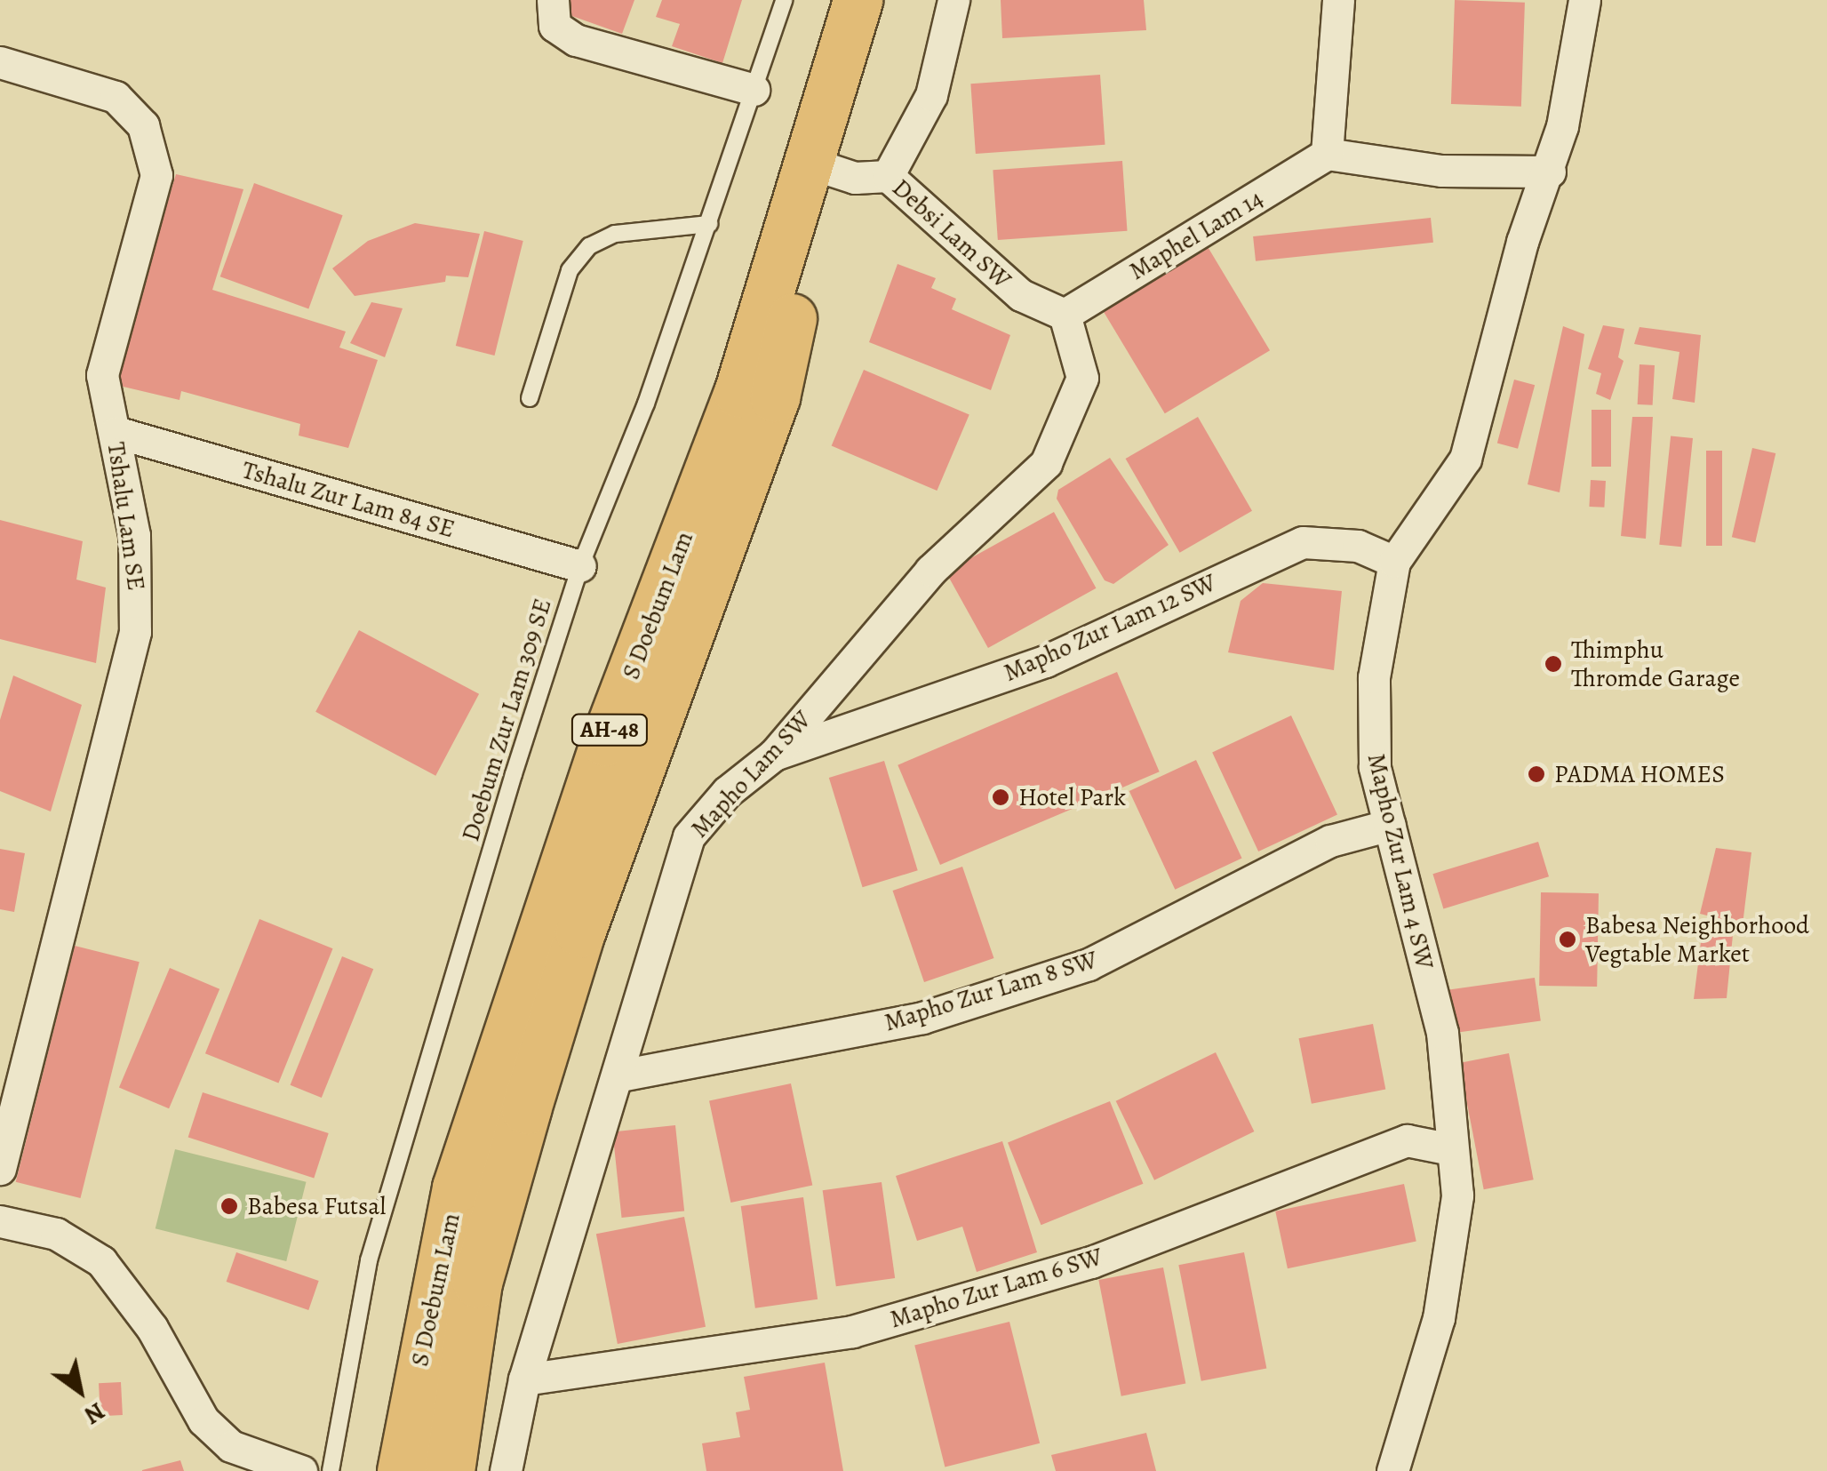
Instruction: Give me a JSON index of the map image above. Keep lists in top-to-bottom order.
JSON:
{
  "streets": {
    "highway": ["S Doebum Lam", "AH-48"],
    "street": [
      "Debsi Lam SW",
      "Maphel Lam 14",
      "Tshalu Zur Lam 84 SE",
      "Tshalu Lam SE",
      "Mapho Zur Lam 12 SW",
      "Mapho Lam SW",
      "Mapho Zur Lam 4 SW",
      "Mapho Zur Lam 8 SW",
      "Mapho Zur Lam 6 SW"
    ],
    "lane": ["Doebum Zur Lam 309 SE"]
  },
  "crossings": [
    ["Debsi Lam SW", "Maphel Lam 14"],
    ["Debsi Lam SW", "Mapho Lam SW"],
    ["Maphel Lam 14", "Mapho Lam SW"],
    ["Tshalu Zur Lam 84 SE", "Tshalu Lam SE"],
    ["Tshalu Zur Lam 84 SE", "Doebum Zur Lam 309 SE"],
    ["Mapho Zur Lam 12 SW", "Mapho Lam SW"],
    ["Mapho Zur Lam 12 SW", "Mapho Zur Lam 4 SW"],
    ["Mapho Lam SW", "Mapho Zur Lam 8 SW"],
    ["Mapho Lam SW", "Mapho Zur Lam 6 SW"],
    ["Mapho Zur Lam 4 SW", "Mapho Zur Lam 8 SW"],
    ["Mapho Zur Lam 4 SW", "Mapho Zur Lam 6 SW"]
  ],
  "places": [
    "Thimphu Thromde Garage",
    "PADMA HOMES",
    "Hotel Park",
    "Babesa Neighborhood Vegtable Market",
    "Babesa Futsal"
  ],
  "north": "bottom right"
}
